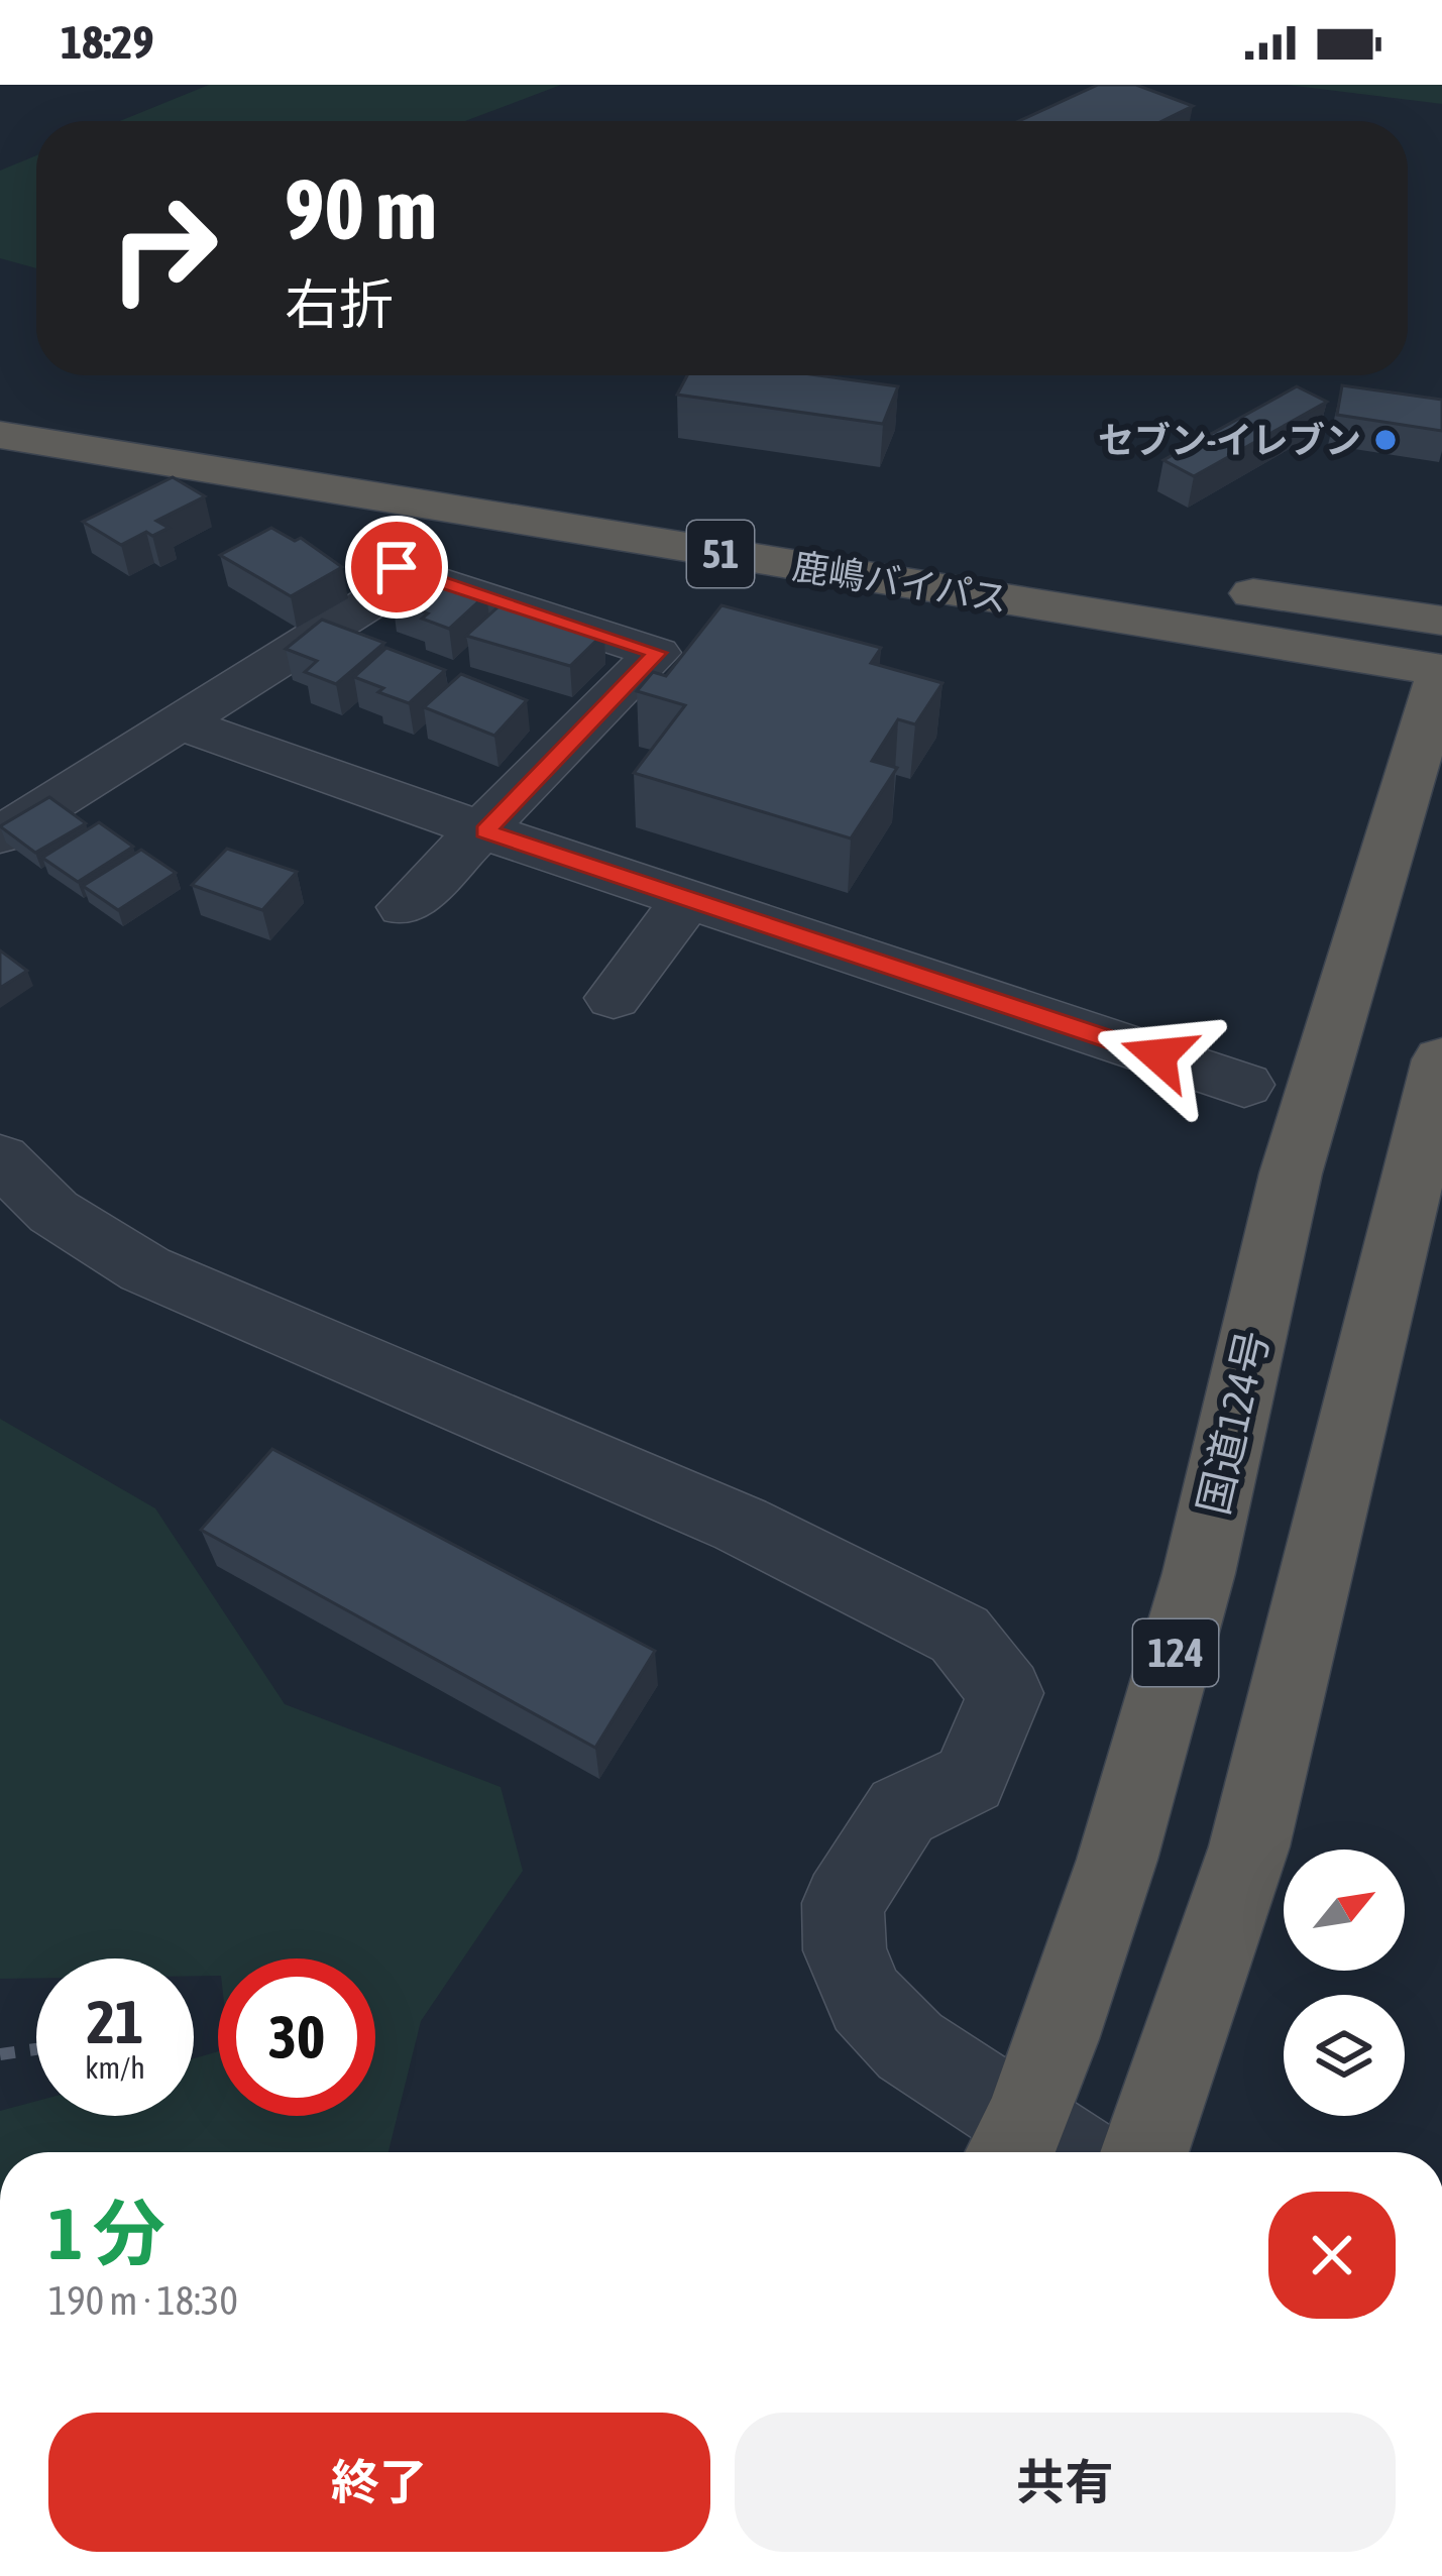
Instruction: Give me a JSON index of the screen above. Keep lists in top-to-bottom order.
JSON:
{
  "streets": {
    "highway": [
      "51",
      "鹿嶋バイパス",
      "国道124号",
      "124"
    ]
  },
  "crossings": [
    ["鹿嶋バイパス", "国道124号"]
  ],
  "places": ["セブン-イレブン"],
  "north": "top right",
  "page": {
    "status": "18:29",
    "turn": ["90 m", "右折"],
    "speed": "21 km/h",
    "limit": "30",
    "heading": ["1 分", "190 m · 18:30"],
    "buttons": ["終了", "共有"]
  }
}
